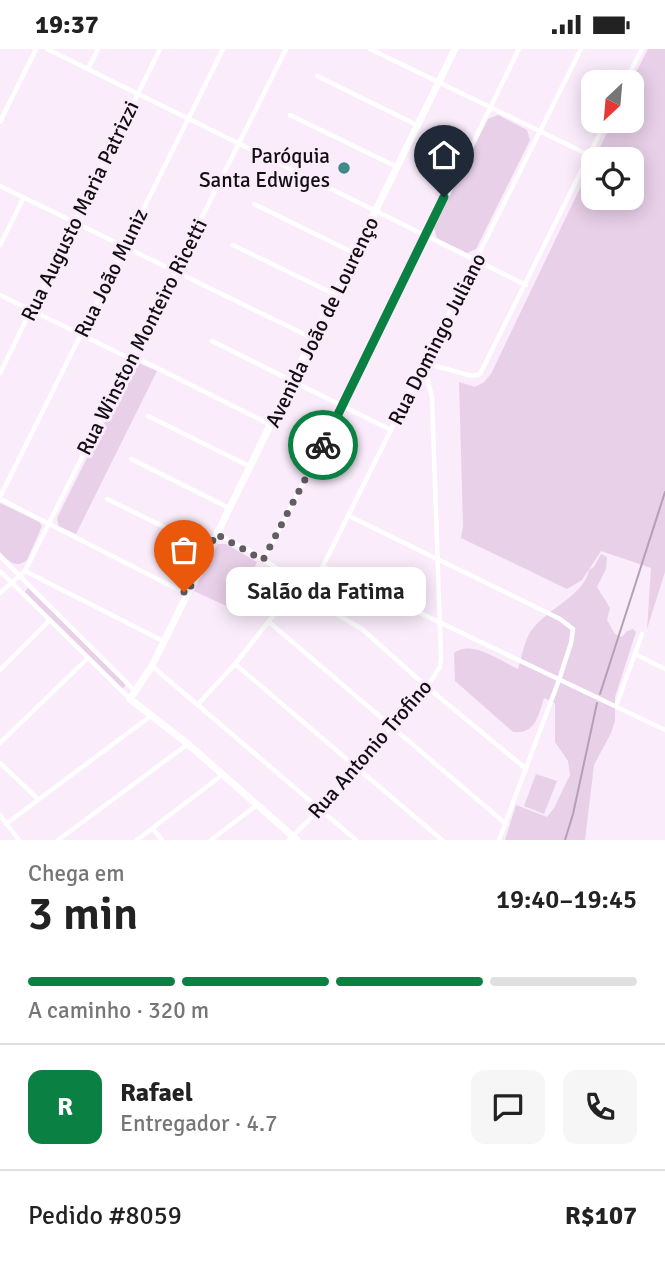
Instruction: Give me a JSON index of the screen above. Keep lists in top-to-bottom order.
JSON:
{
  "streets": {
    "street": [
      "Rua Augusto Maria Patrizzi",
      "Rua João Muniz",
      "Avenida João de Lourenço",
      "Rua Winston Monteiro Ricetti",
      "Rua Domingo Juliano",
      "Rua Antonio Trofino"
    ]
  },
  "crossings": [
    ["Rua Domingo Juliano", "Rua Antonio Trofino"]
  ],
  "places": ["Paróquia Santa Edwiges", "Salão da Fatima"],
  "north": "bottom left",
  "page": {
    "status": "19:37",
    "bubble": "Salão da Fatima",
    "heading": ["3 min", "Chega em", "19:40–19:45"],
    "panel": [
      "Rafael",
      "Entregador · 4.7",
      "Pedido #8059",
      "R$107"
    ],
    "bar": "A caminho · 320 m",
    "round": "R"
  }
}
